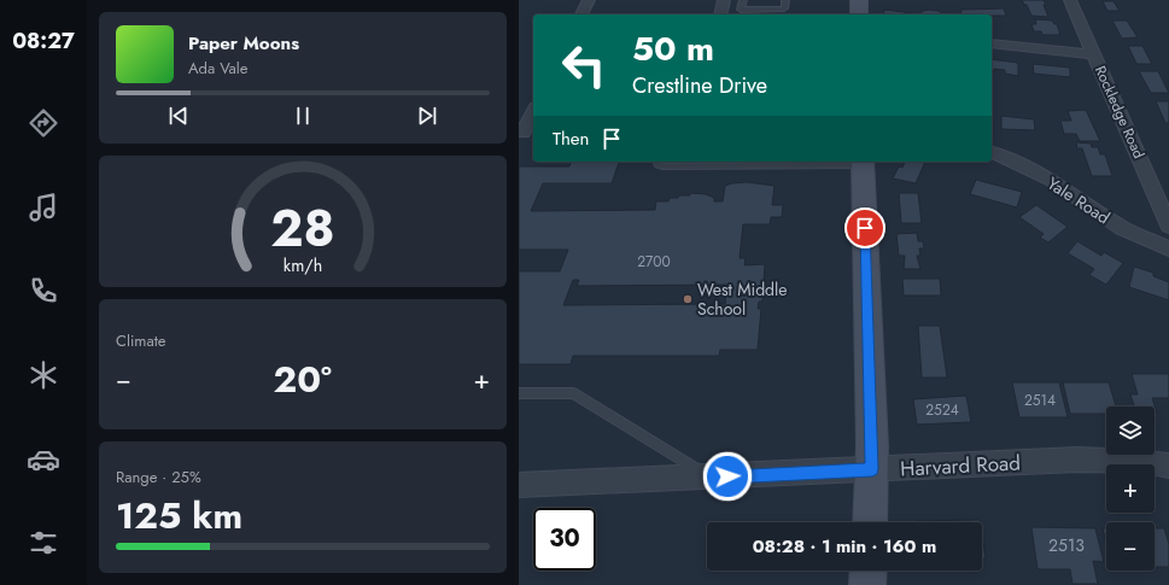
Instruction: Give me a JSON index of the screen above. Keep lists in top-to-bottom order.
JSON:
{
  "streets": {
    "street": ["Rockledge Road", "Yale Road", "Harvard Road"]
  },
  "places": ["West Middle School"],
  "house_numbers": [
    "2700",
    "2514",
    "2524",
    "2513"
  ],
  "page": {
    "tabs": "08:27",
    "turn": ["50 m", "Crestline Drive"],
    "song": ["Paper Moons", "Ada Vale"],
    "then": "Then",
    "tile": [
      "Climate",
      ["Range · 25%", "125 km"]
    ],
    "heat": ["−", "20°", "+"],
    "map_buttons": ["+", "−"],
    "limit": "30",
    "trip": "08:28 · 1 min · 160 m",
    "gauge": ["28", "km/h"]
  }
}
